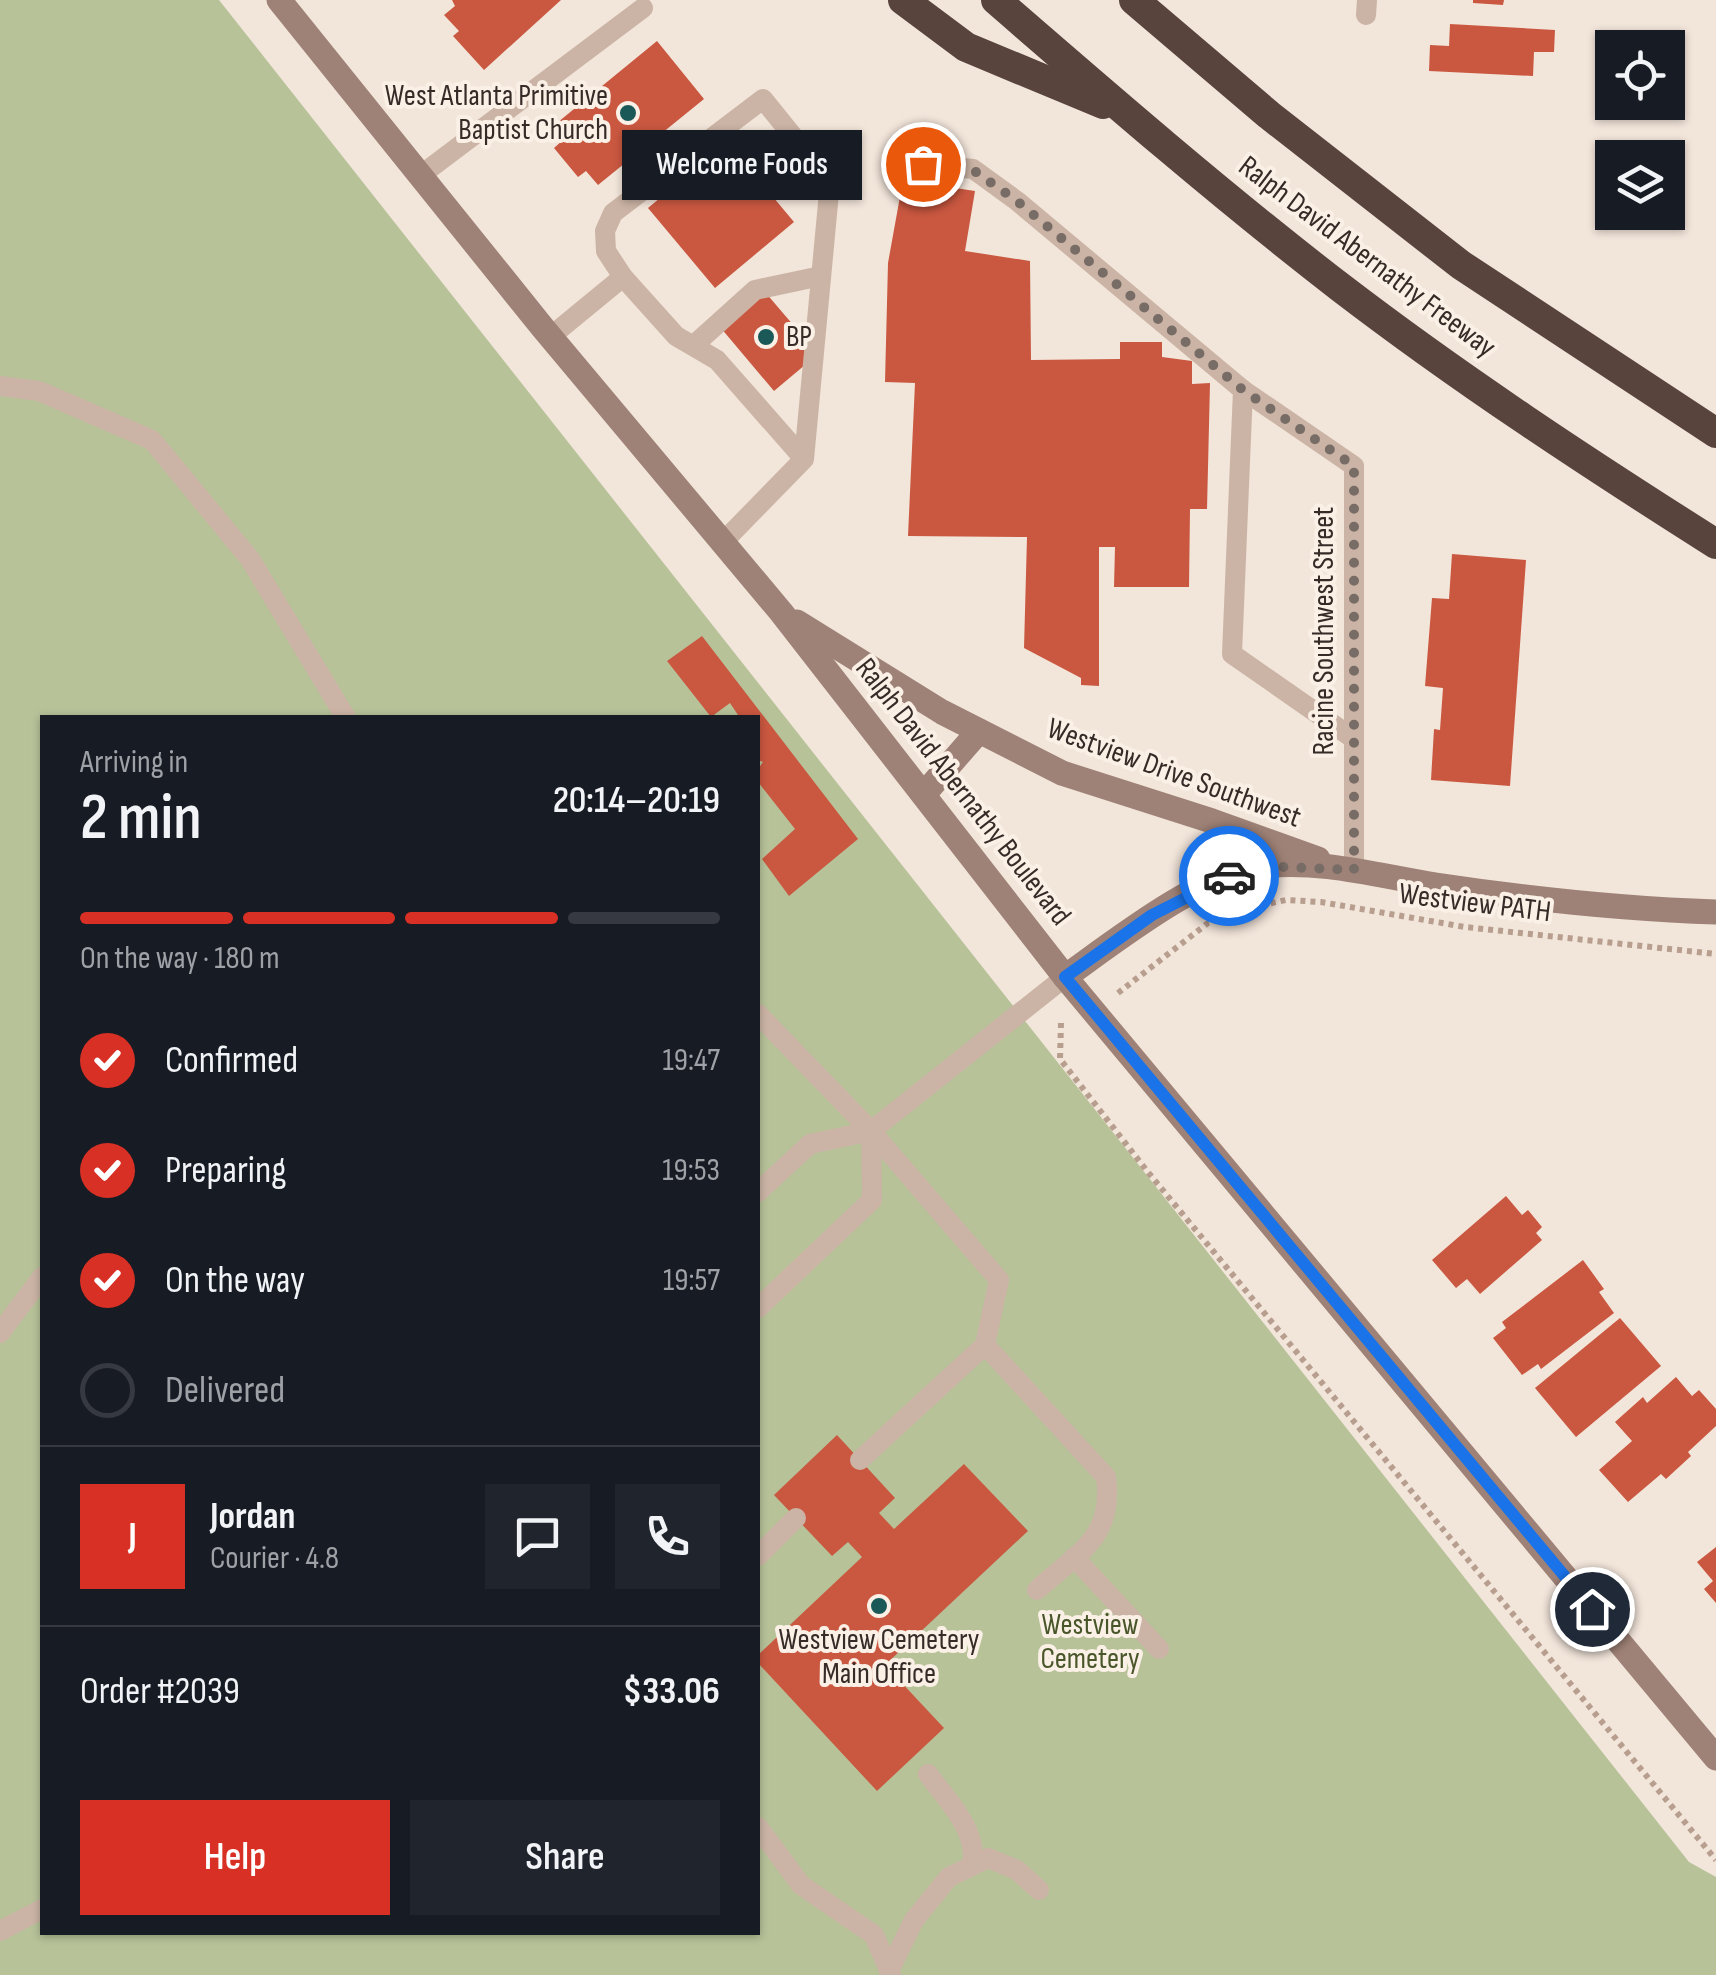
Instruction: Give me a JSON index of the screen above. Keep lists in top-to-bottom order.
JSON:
{
  "streets": {
    "highway": ["Ralph David Abernathy Freeway"],
    "main road": ["Westview Drive Southwest", "Ralph David Abernathy Boulevard"],
    "lane": ["Racine Southwest Street"],
    "path": ["Westview PATH"]
  },
  "crossings": [
    ["Racine Southwest Street", "Westview Drive Southwest"],
    ["Westview Drive Southwest", "Ralph David Abernathy Boulevard"]
  ],
  "parks": ["Westview Cemetery"],
  "places": [
    "West Atlanta Primitive Baptist Church",
    "Welcome Foods",
    "BP",
    "Westview Cemetery Main Office"
  ],
  "page": {
    "bubble": "Welcome Foods",
    "heading": ["2 min", "Arriving in", "20:14–20:19"],
    "panel": [
      "Jordan",
      "Courier · 4.8",
      "Order #2039",
      "$33.06"
    ],
    "bar": "On the way · 180 m",
    "list": [
      ["Confirmed", "19:47"],
      ["Preparing", "19:53"],
      ["On the way", "19:57"],
      "Delivered"
    ],
    "round": "J",
    "buttons": ["Help", "Share"]
  }
}
